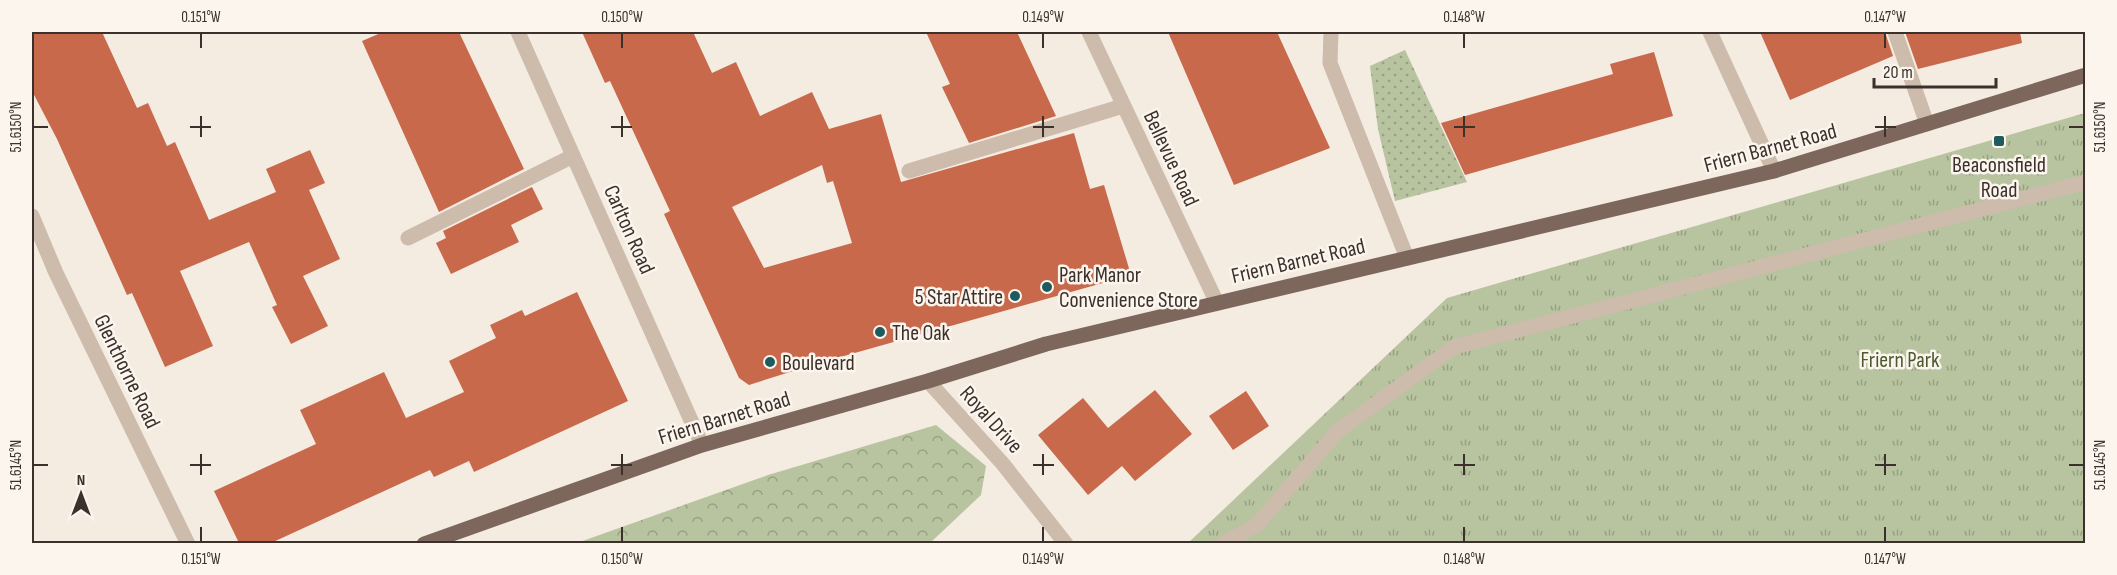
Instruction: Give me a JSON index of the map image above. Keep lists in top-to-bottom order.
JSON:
{
  "streets": {
    "main road": ["Friern Barnet Road"],
    "street": [
      "Bellevue Road",
      "Carlton Road",
      "Glenthorne Road",
      "Royal Drive"
    ]
  },
  "crossings": [
    ["Friern Barnet Road", "Bellevue Road"],
    ["Friern Barnet Road", "Carlton Road"],
    ["Friern Barnet Road", "Royal Drive"]
  ],
  "parks": ["Friern Park"],
  "places": {
    "transit": ["Beaconsfield Road"],
    "other": [
      "Park Manor Convenience Store",
      "5 Star Attire",
      "The Oak",
      "Boulevard"
    ]
  },
  "scale_bar": "20 m",
  "north": "top",
  "coordinates": [
    "0.151°W",
    "0.150°W",
    "0.149°W",
    "0.148°W",
    "0.147°W",
    "51.6150°N",
    "51.6145°N"
  ]
}
